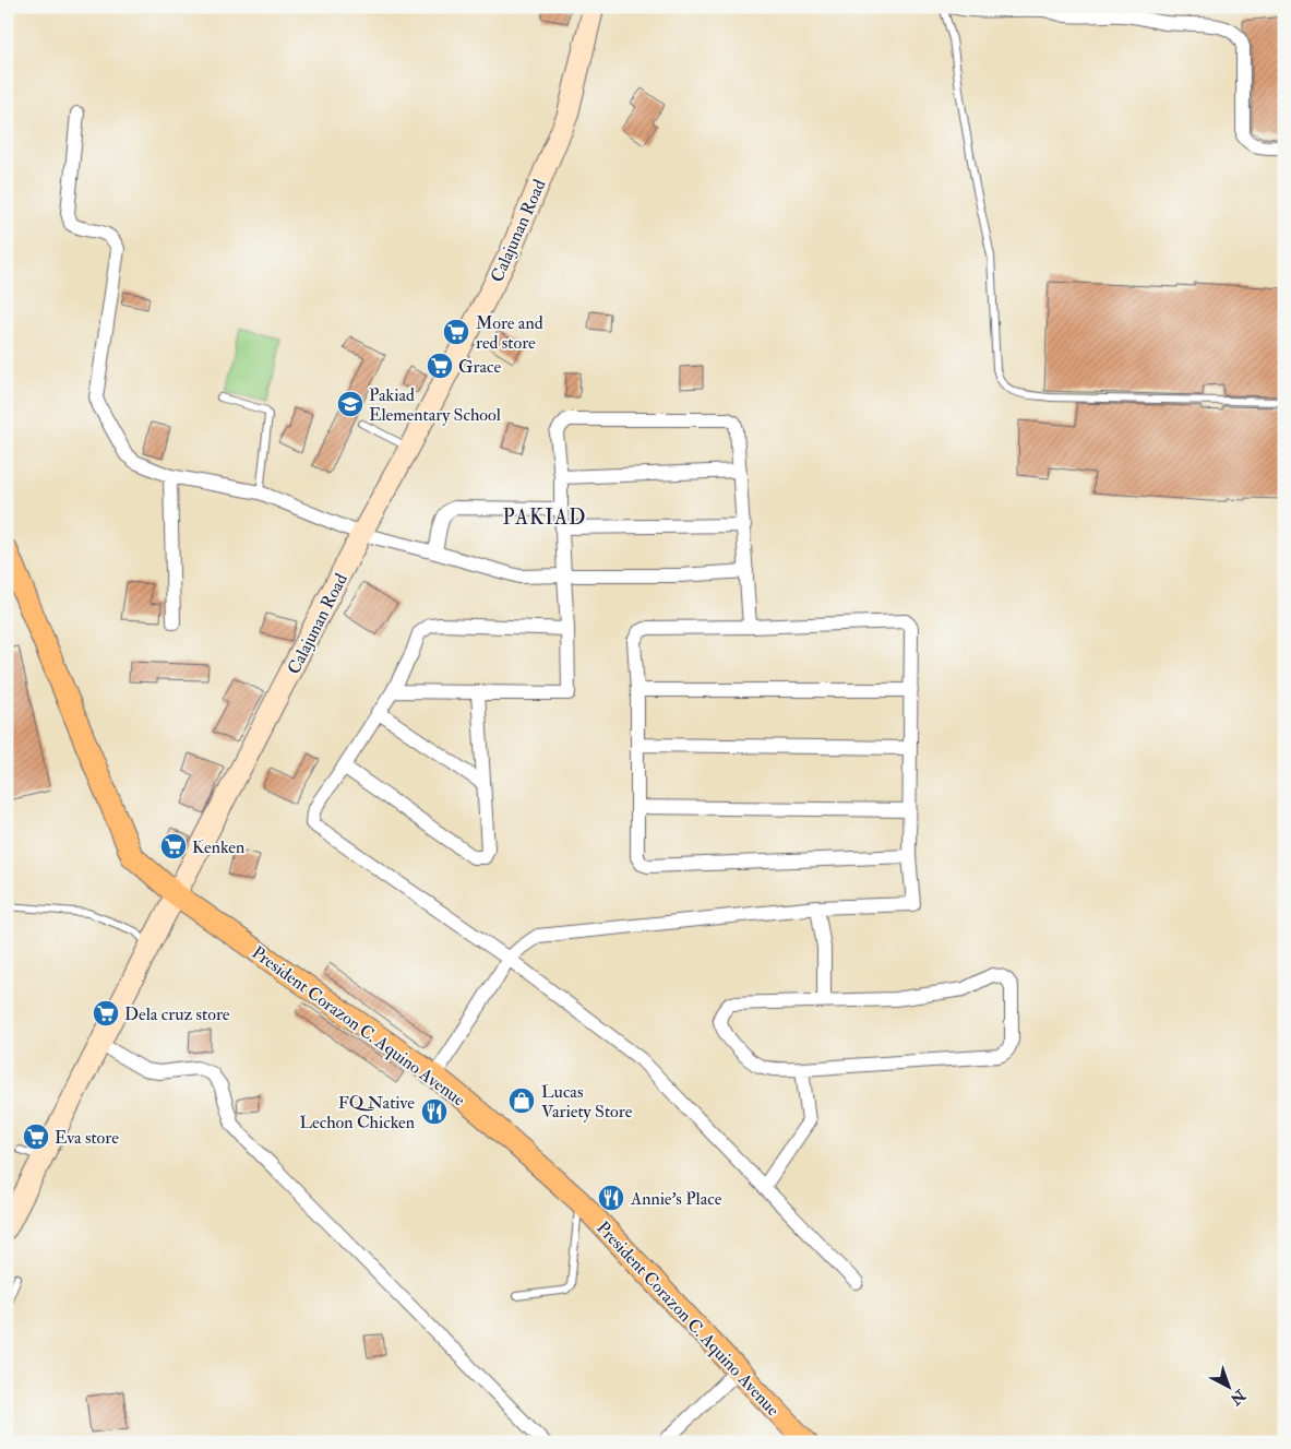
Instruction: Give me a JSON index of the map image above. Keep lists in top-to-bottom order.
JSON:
{
  "streets": {
    "main road": ["Calajunan Road", "President Corazon C. Aquino Avenue"]
  },
  "crossings": [
    ["Calajunan Road", "President Corazon C. Aquino Avenue"]
  ],
  "districts": ["PAKIAD"],
  "places": {
    "supermarket": [
      "More and red store",
      "Grace",
      "Kenken",
      "Dela cruz store",
      "Eva store"
    ],
    "school or university": ["Pakiad Elementary School"],
    "shop": ["Lucas Variety Store"],
    "restaurant": ["FQ Native Lechon Chicken", "Annie's Place"]
  },
  "north": "bottom right"
}
